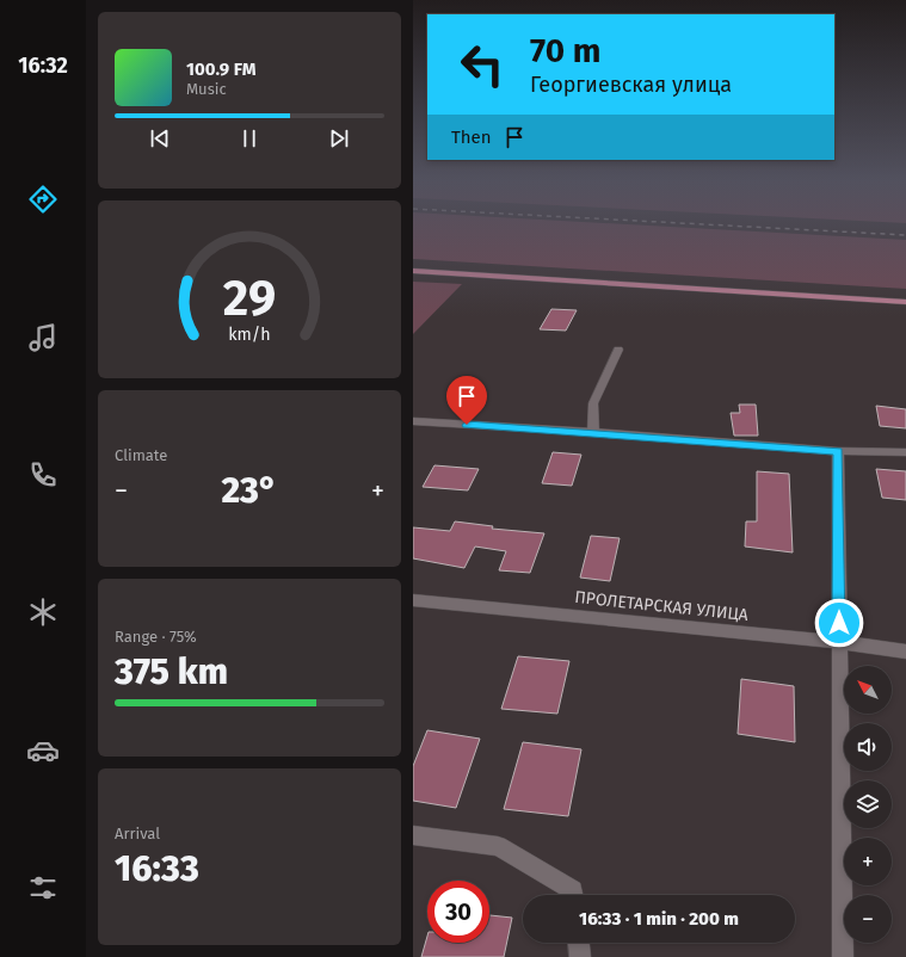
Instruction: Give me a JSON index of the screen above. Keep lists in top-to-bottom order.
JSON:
{
  "streets": {
    "street": ["ПРОЛЕТАРСКАЯ УЛИЦА"]
  },
  "north": "top left",
  "page": {
    "tabs": "16:32",
    "turn": ["70 m", "Георгиевская улица"],
    "song": ["100.9 FM", "Music"],
    "then": "Then",
    "tile": [
      "Climate",
      ["Range · 75%", "375 km"],
      ["Arrival", "16:33"]
    ],
    "heat": ["−", "23°", "+"],
    "map_buttons": ["+", "−"],
    "limit": "30",
    "trip": "16:33 · 1 min · 200 m",
    "gauge": ["29", "km/h"]
  }
}
